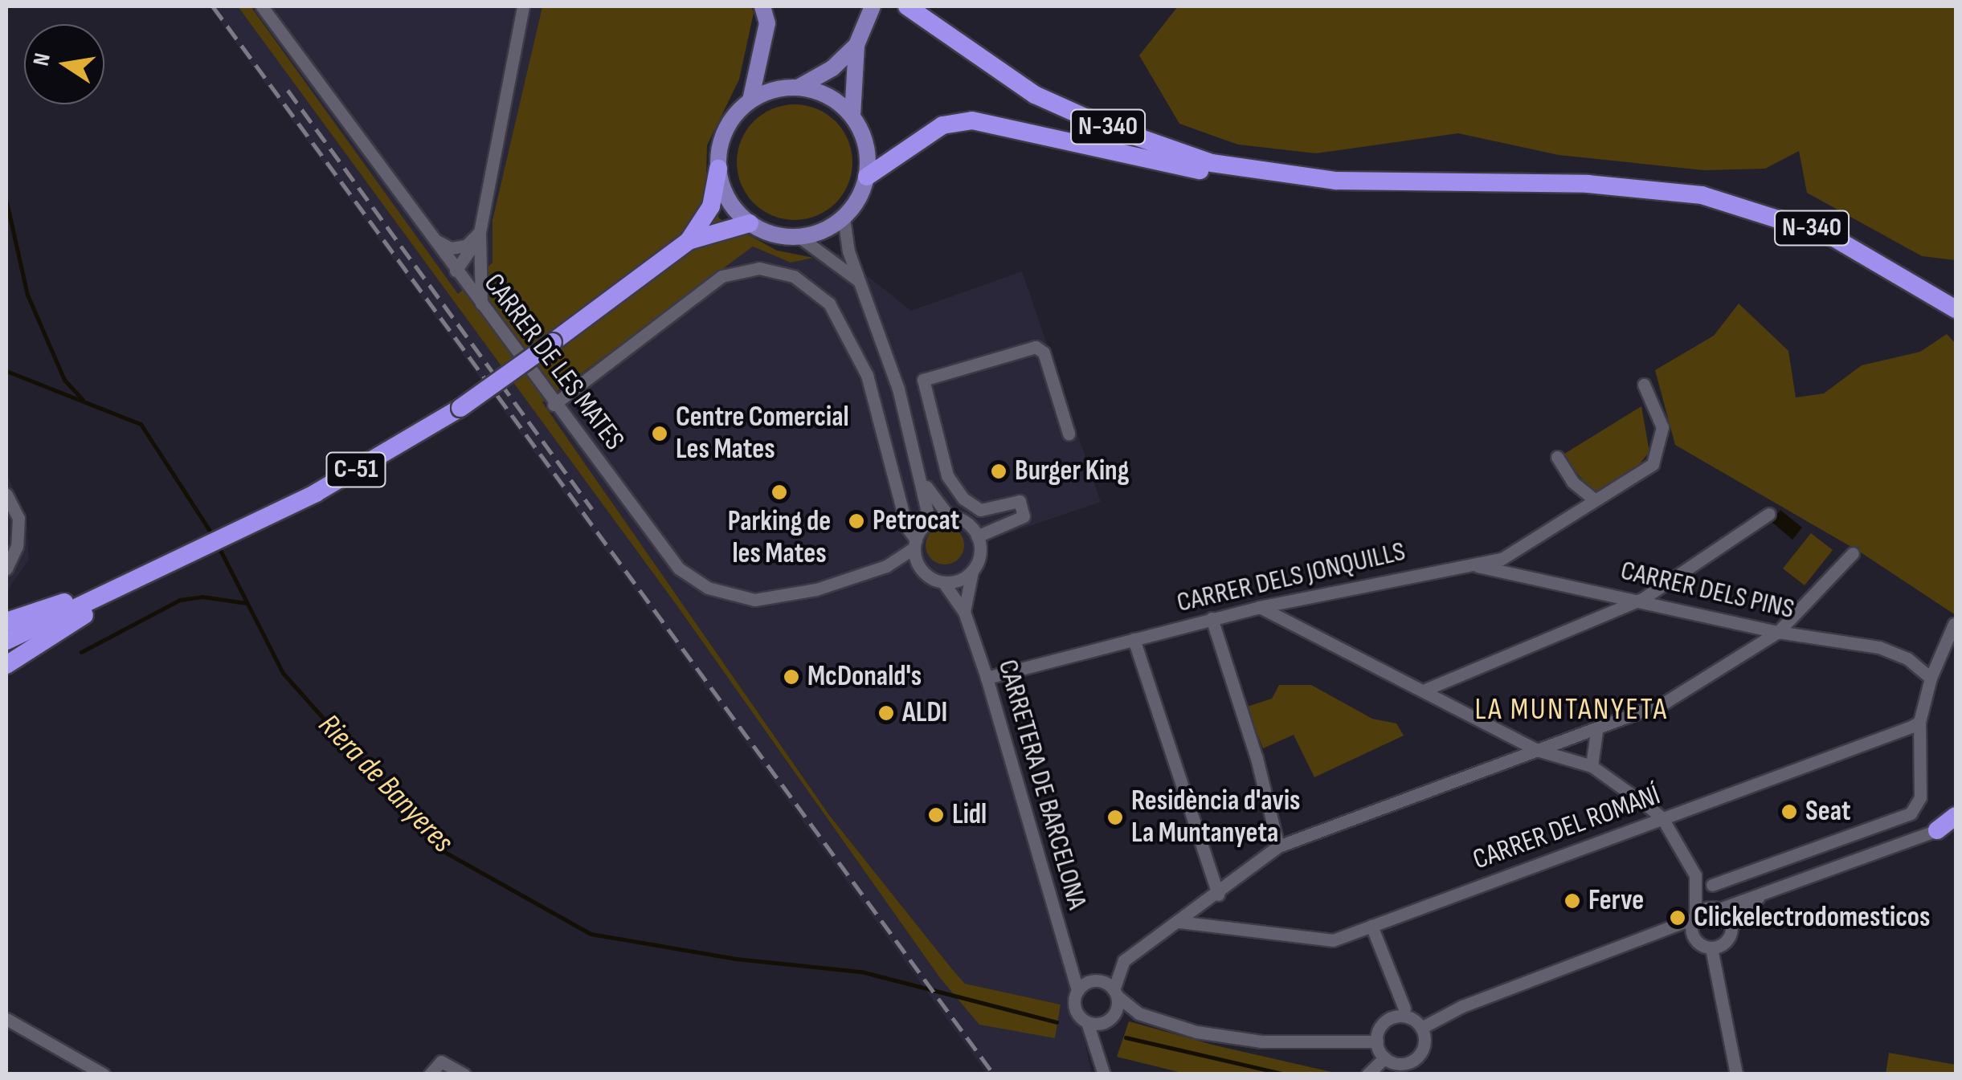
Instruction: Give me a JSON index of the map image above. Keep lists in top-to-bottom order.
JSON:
{
  "streets": {
    "highway": ["N-340", "C-51"],
    "street": [
      "CARRER DE LES MATES",
      "CARRER DELS JONQUILLS",
      "CARRER DELS PINS",
      "CARRETERA DE BARCELONA",
      "CARRER DEL ROMANÍ"
    ]
  },
  "crossings": [
    ["CARRER DE LES MATES", "CARRETERA DE BARCELONA"],
    ["CARRER DELS JONQUILLS", "CARRER DELS PINS"],
    ["CARRER DELS JONQUILLS", "CARRETERA DE BARCELONA"]
  ],
  "districts": ["LA MUNTANYETA"],
  "water": ["Riera de Banyeres"],
  "places": [
    "Centre Comercial Les Mates",
    "Burger King",
    "Parking de les Mates",
    "Petrocat",
    "McDonald's",
    "ALDI",
    "Seat",
    "Lidl",
    "Residència d'avis La Muntanyeta",
    "Ferve",
    "Clickelectrodomesticos"
  ],
  "north": "left"
}
